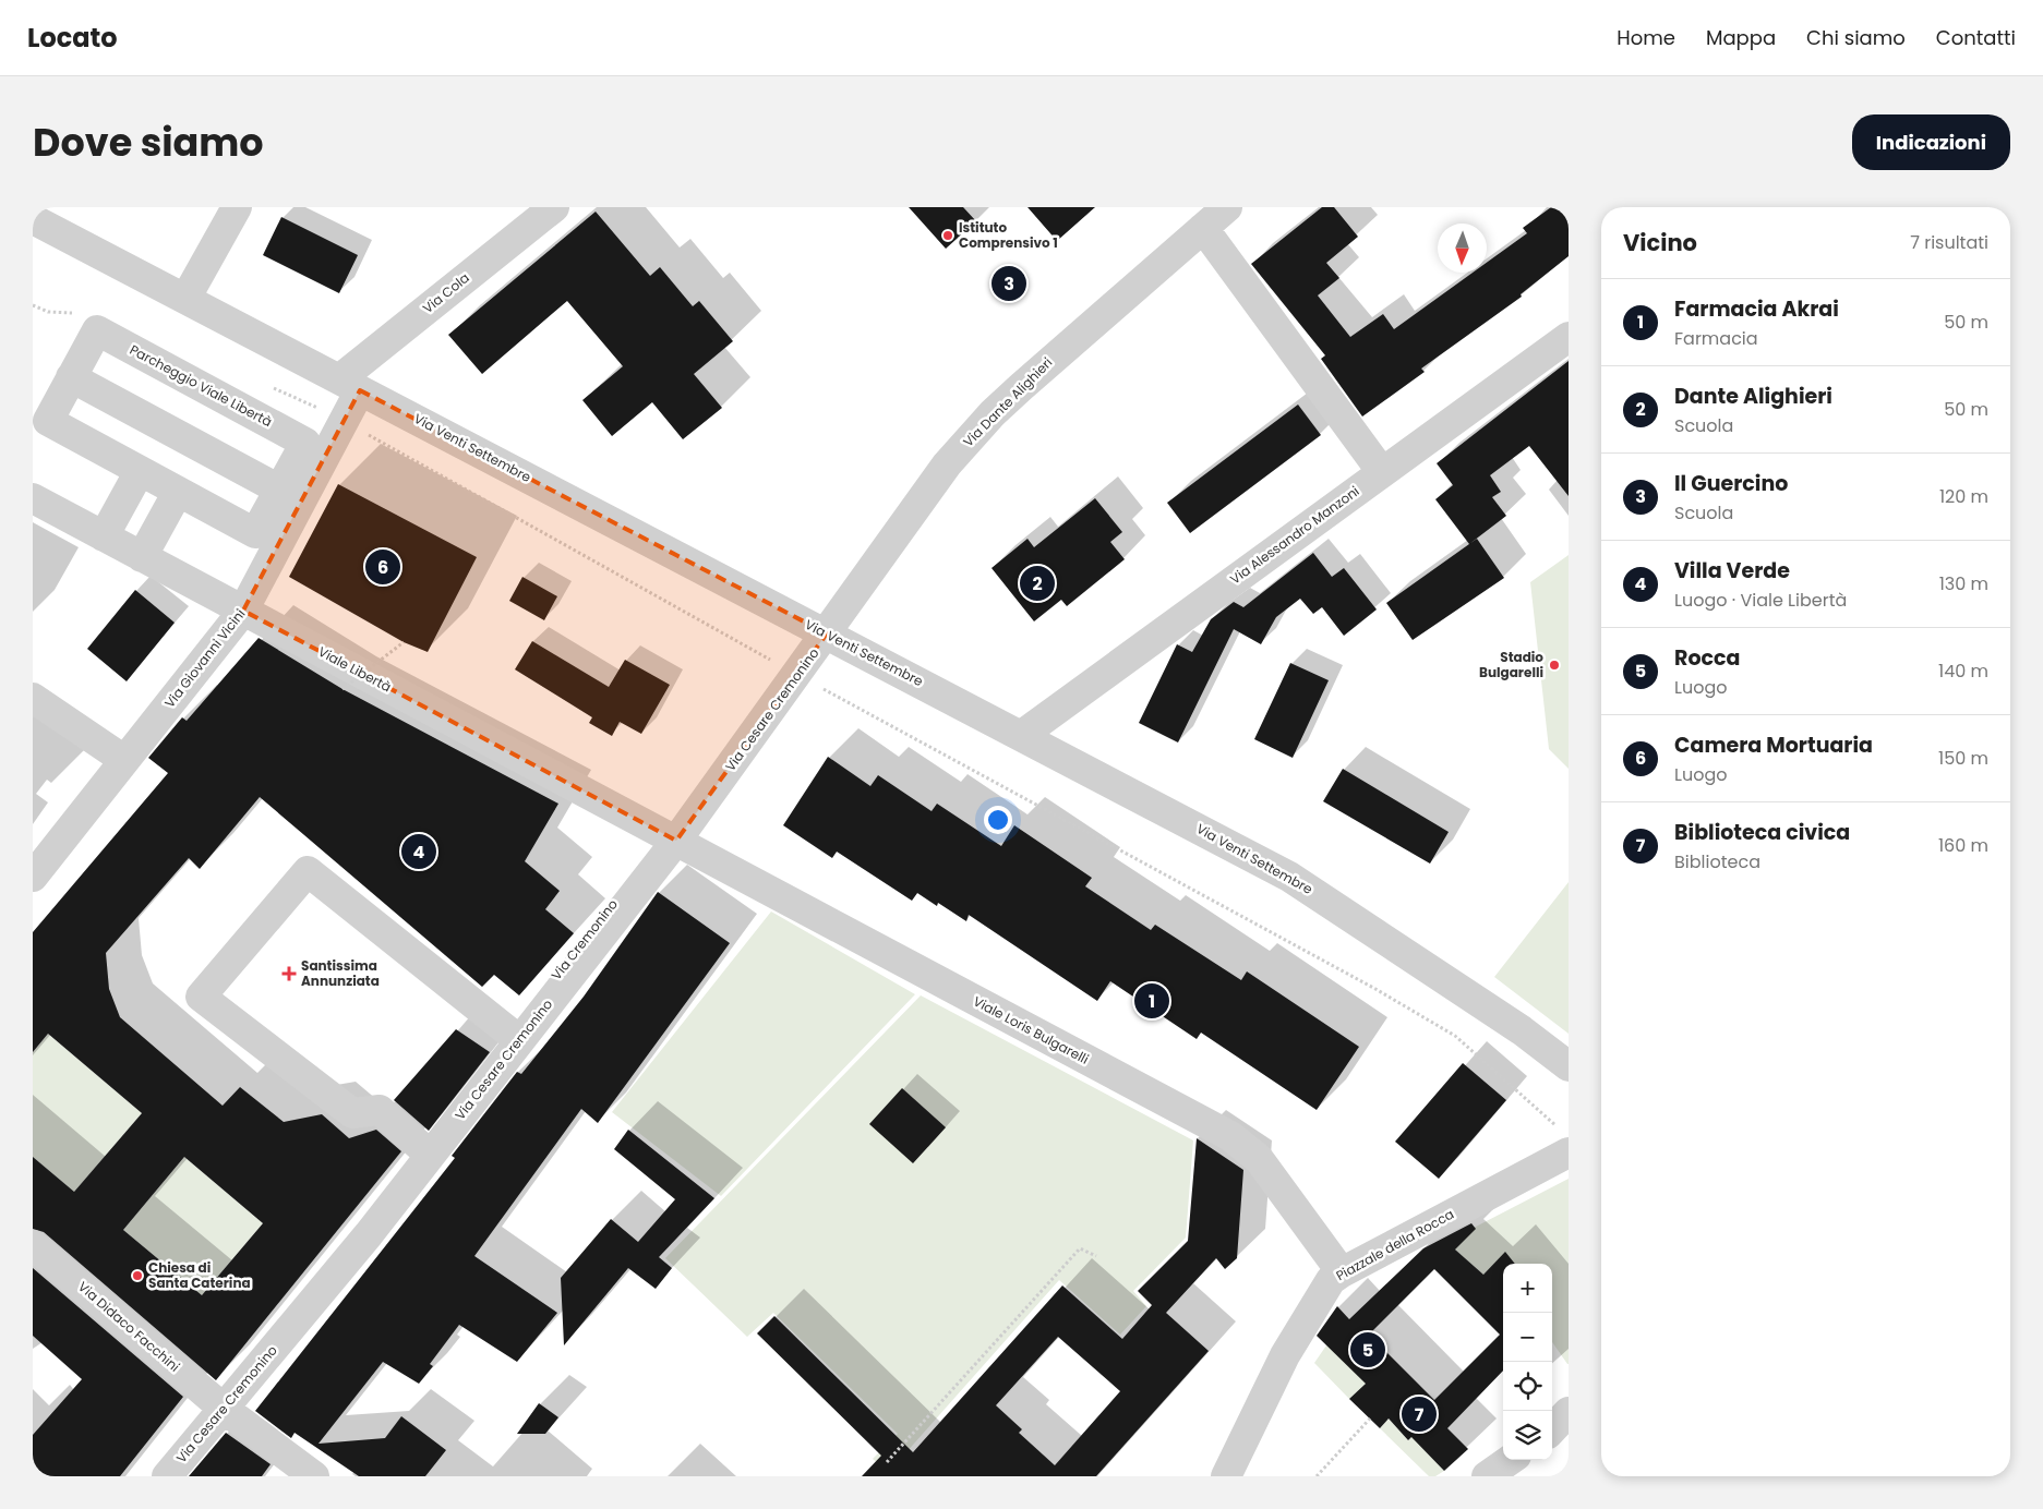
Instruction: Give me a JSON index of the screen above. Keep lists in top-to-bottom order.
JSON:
{
  "streets": {
    "street": [
      "Via Cola",
      "Parcheggio Viale Libertà",
      "Via Dante Alighieri",
      "Via Venti Settembre",
      "Via Alessandro Manzoni",
      "Via Giovanni Vicini",
      "Viale Libertà",
      "Via Cesare Cremonino",
      "Viale Loris Bulgarelli",
      "Piazzale della Rocca",
      "Via Didaco Facchini"
    ]
  },
  "crossings": [
    ["Via Cola", "Via Venti Settembre"],
    ["Via Cola", "Via Giovanni Vicini"],
    ["Via Dante Alighieri", "Via Venti Settembre"],
    ["Via Dante Alighieri", "Via Cesare Cremonino"],
    ["Via Venti Settembre", "Via Alessandro Manzoni"],
    ["Via Venti Settembre", "Via Giovanni Vicini"],
    ["Via Venti Settembre", "Via Cesare Cremonino"],
    ["Via Giovanni Vicini", "Viale Libertà"],
    ["Viale Libertà", "Via Cesare Cremonino"],
    ["Viale Libertà", "Viale Loris Bulgarelli"],
    ["Via Cesare Cremonino", "Viale Loris Bulgarelli"],
    ["Via Cesare Cremonino", "Via Didaco Facchini"],
    ["Viale Loris Bulgarelli", "Piazzale della Rocca"]
  ],
  "places": {
    "other": ["Istituto Comprensivo 1", "Stadio Bulgarelli", "Chiesa di Santa Caterina"],
    "health": ["Santissima Annunziata"]
  },
  "north": "bottom",
  "page": {
    "header": "Locato",
    "nav": [
      "Home",
      "Mappa",
      "Chi siamo",
      "Contatti"
    ],
    "title": "Dove siamo",
    "buttons": "Indicazioni",
    "heading": ["Vicino", "7 risultati"],
    "pins": [
      "3",
      "6",
      "2",
      "4",
      "1",
      "5",
      "7"
    ],
    "list": [
      {
        "mark": "1",
        "name": "Farmacia Akrai",
        "note": "Farmacia",
        "value": "50 m"
      },
      {
        "mark": "2",
        "name": "Dante Alighieri",
        "note": "Scuola",
        "value": "50 m"
      },
      {
        "mark": "3",
        "name": "Il Guercino",
        "note": "Scuola",
        "value": "120 m"
      },
      {
        "mark": "4",
        "name": "Villa Verde",
        "note": "Luogo · Viale Libertà",
        "value": "130 m"
      },
      {
        "mark": "5",
        "name": "Rocca",
        "note": "Luogo",
        "value": "140 m"
      },
      {
        "mark": "6",
        "name": "Camera Mortuaria",
        "note": "Luogo",
        "value": "150 m"
      },
      {
        "mark": "7",
        "name": "Biblioteca civica",
        "note": "Biblioteca",
        "value": "160 m"
      }
    ],
    "map_buttons": ["+", "−"]
  }
}
